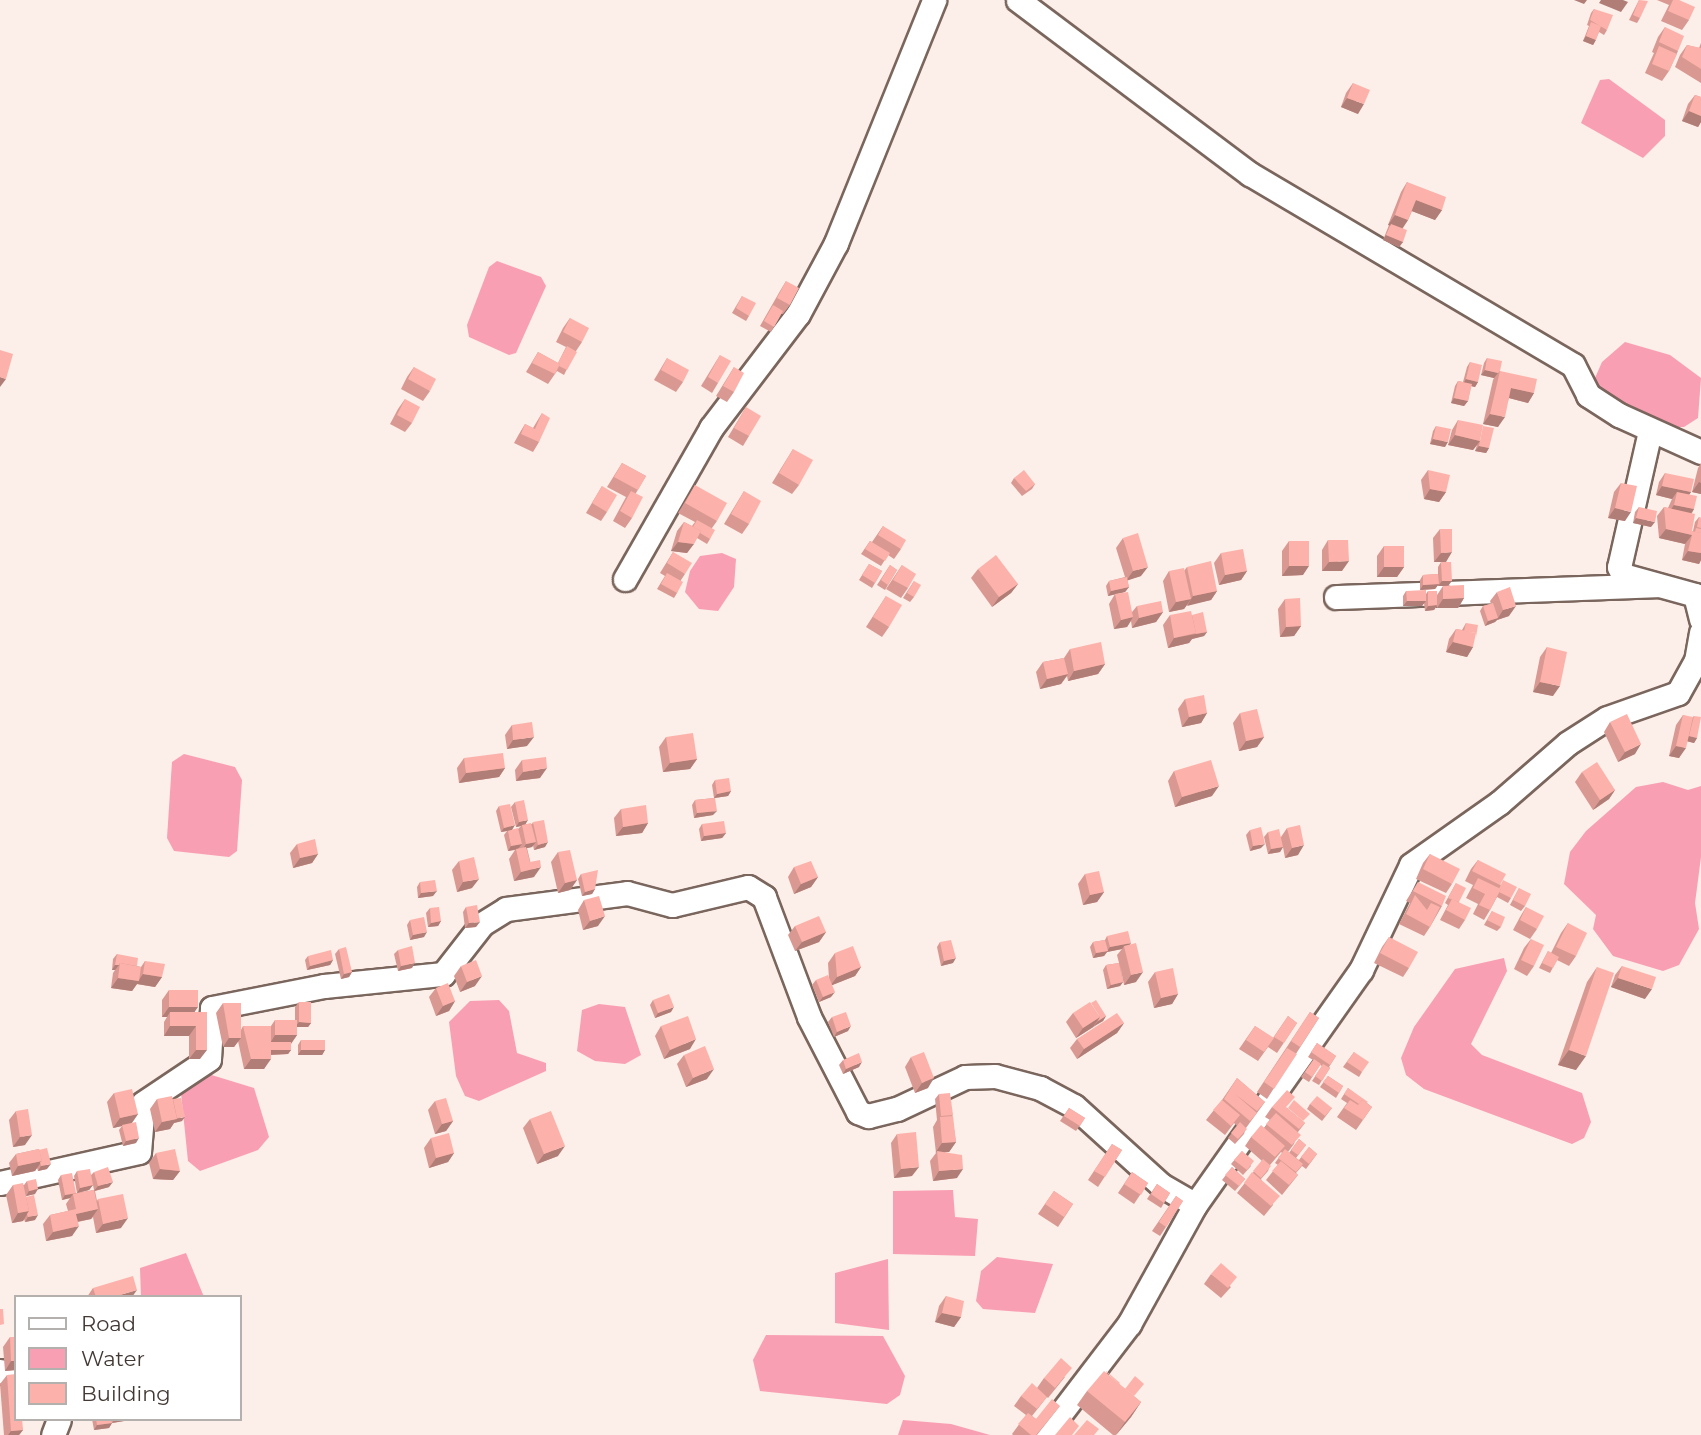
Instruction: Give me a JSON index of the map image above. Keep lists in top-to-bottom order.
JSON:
{
  "legend": ["Road", "Water", "Building"]
}
